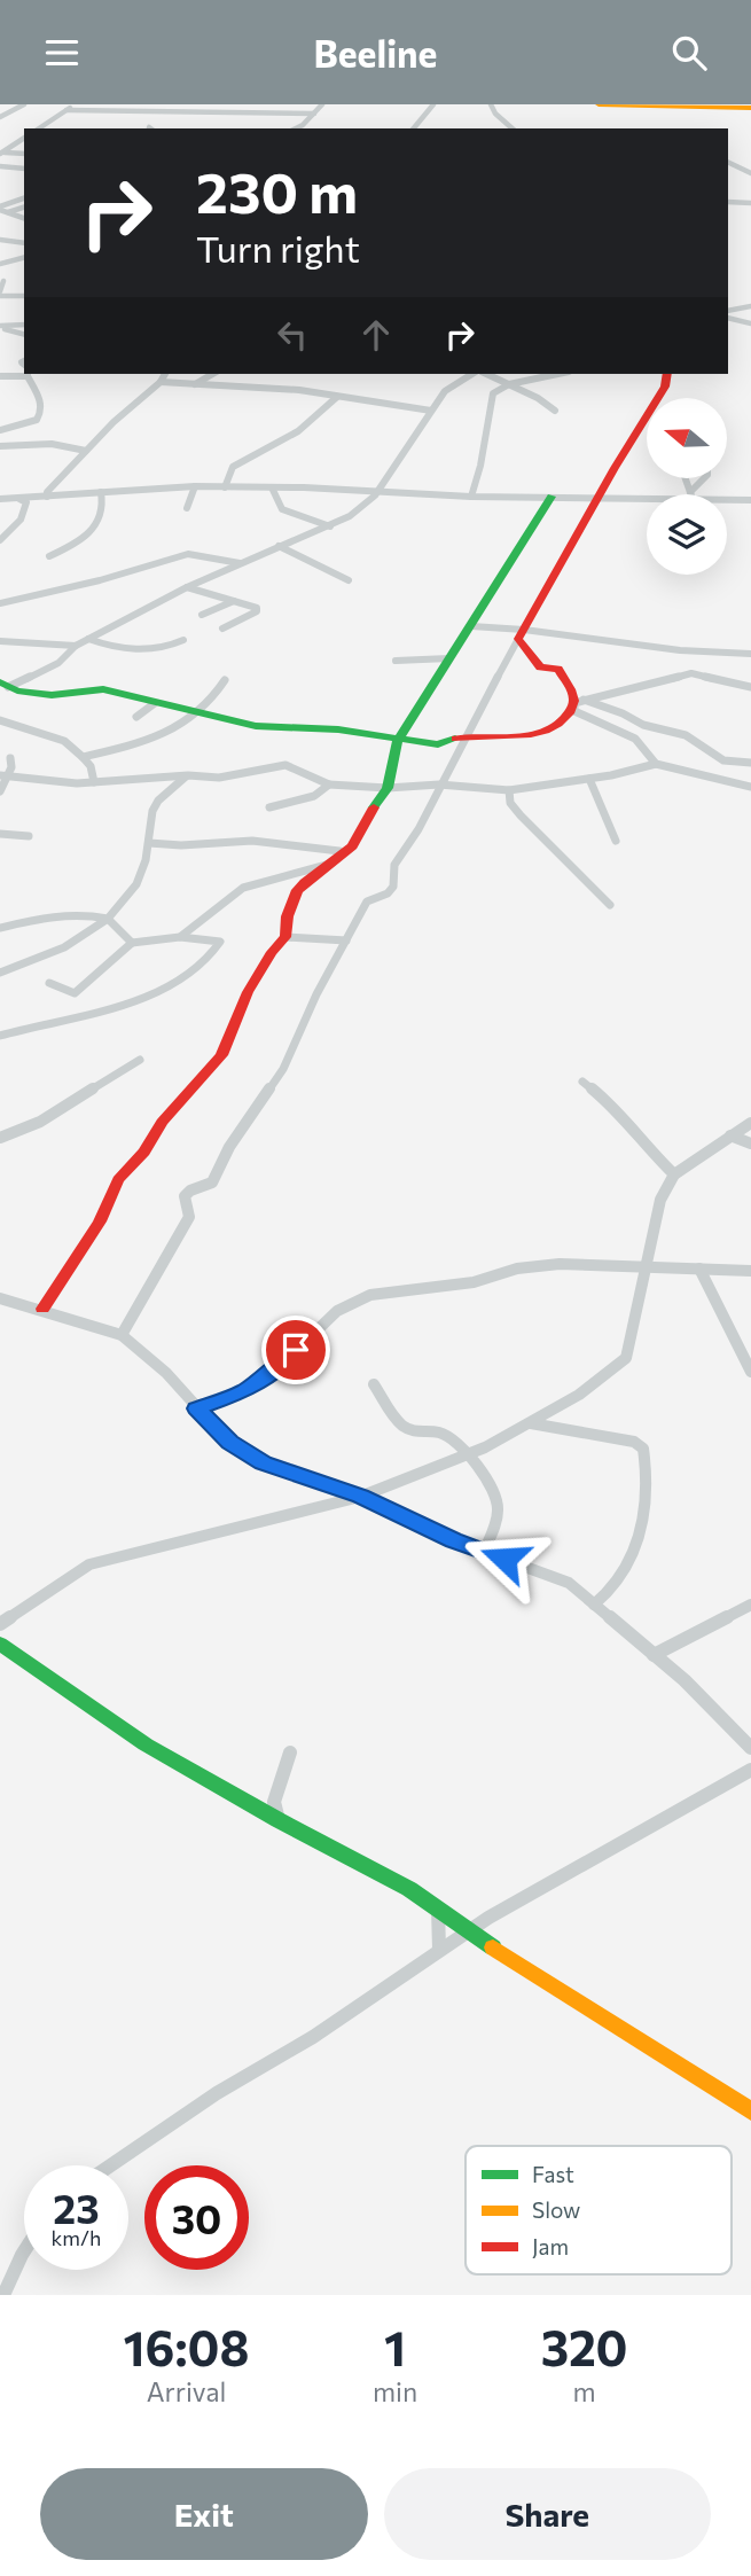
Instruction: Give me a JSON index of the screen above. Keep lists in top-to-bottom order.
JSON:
{
  "legend": ["Fast", "Slow", "Jam"],
  "north": "left",
  "page": {
    "header": "Beeline",
    "turn": ["230 m", "Turn right"],
    "speed": "23 km/h",
    "limit": "30",
    "eta": [
      "16:08",
      "Arrival",
      "1",
      "min",
      "320",
      "m"
    ],
    "buttons": ["Exit", "Share"]
  }
}
